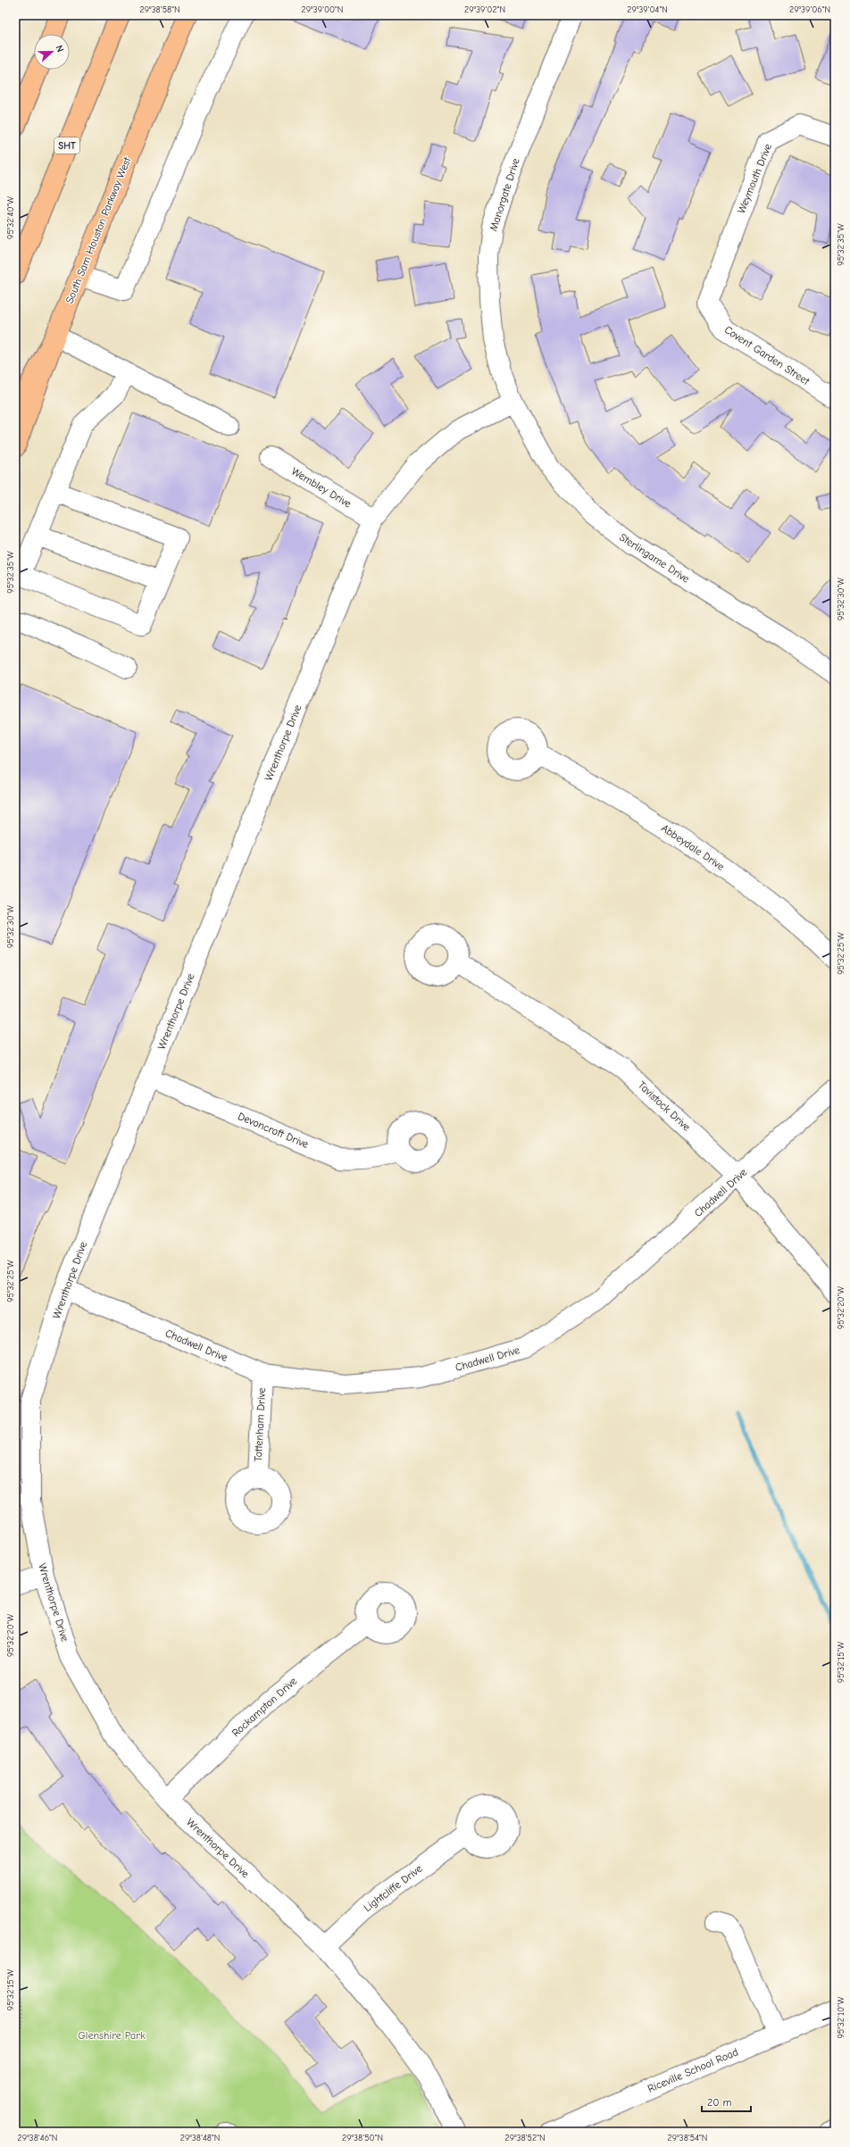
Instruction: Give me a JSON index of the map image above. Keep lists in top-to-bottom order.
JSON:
{
  "streets": {
    "main road": ["SHT", "South Sam Houston Parkway West"],
    "street": [
      "Weymouth Drive",
      "Manorgate Drive",
      "Covent Garden Street",
      "Wembley Drive",
      "Sterlingame Drive",
      "Wrenthorpe Drive",
      "Abbeydale Drive",
      "Tavistock Drive",
      "Devoncroft Drive",
      "Chadwell Drive",
      "Tottenham Drive",
      "Rockampton Drive",
      "Lightcliffe Drive",
      "Riceville School Road"
    ]
  },
  "crossings": [
    ["Weymouth Drive", "Covent Garden Street"],
    ["Manorgate Drive", "Sterlingame Drive"],
    ["Manorgate Drive", "Wrenthorpe Drive"],
    ["Wembley Drive", "Wrenthorpe Drive"],
    ["Sterlingame Drive", "Wrenthorpe Drive"],
    ["Wrenthorpe Drive", "Devoncroft Drive"],
    ["Wrenthorpe Drive", "Chadwell Drive"],
    ["Wrenthorpe Drive", "Rockampton Drive"],
    ["Wrenthorpe Drive", "Lightcliffe Drive"],
    ["Tavistock Drive", "Chadwell Drive"],
    ["Chadwell Drive", "Tottenham Drive"]
  ],
  "parks": ["Glenshire Park"],
  "scale_bar": "20 m",
  "north": "right",
  "coordinates": [
    "29°38'58\"N",
    "29°39'00\"N",
    "29°39'02\"N",
    "29°39'04\"N",
    "29°39'06\"N",
    "95°32'40\"W",
    "95°32'35\"W",
    "95°32'30\"W",
    "95°32'25\"W",
    "95°32'20\"W",
    "95°32'15\"W",
    "95°32'10\"W",
    "29°38'46\"N",
    "29°38'48\"N",
    "29°38'50\"N",
    "29°38'52\"N",
    "29°38'54\"N"
  ]
}
